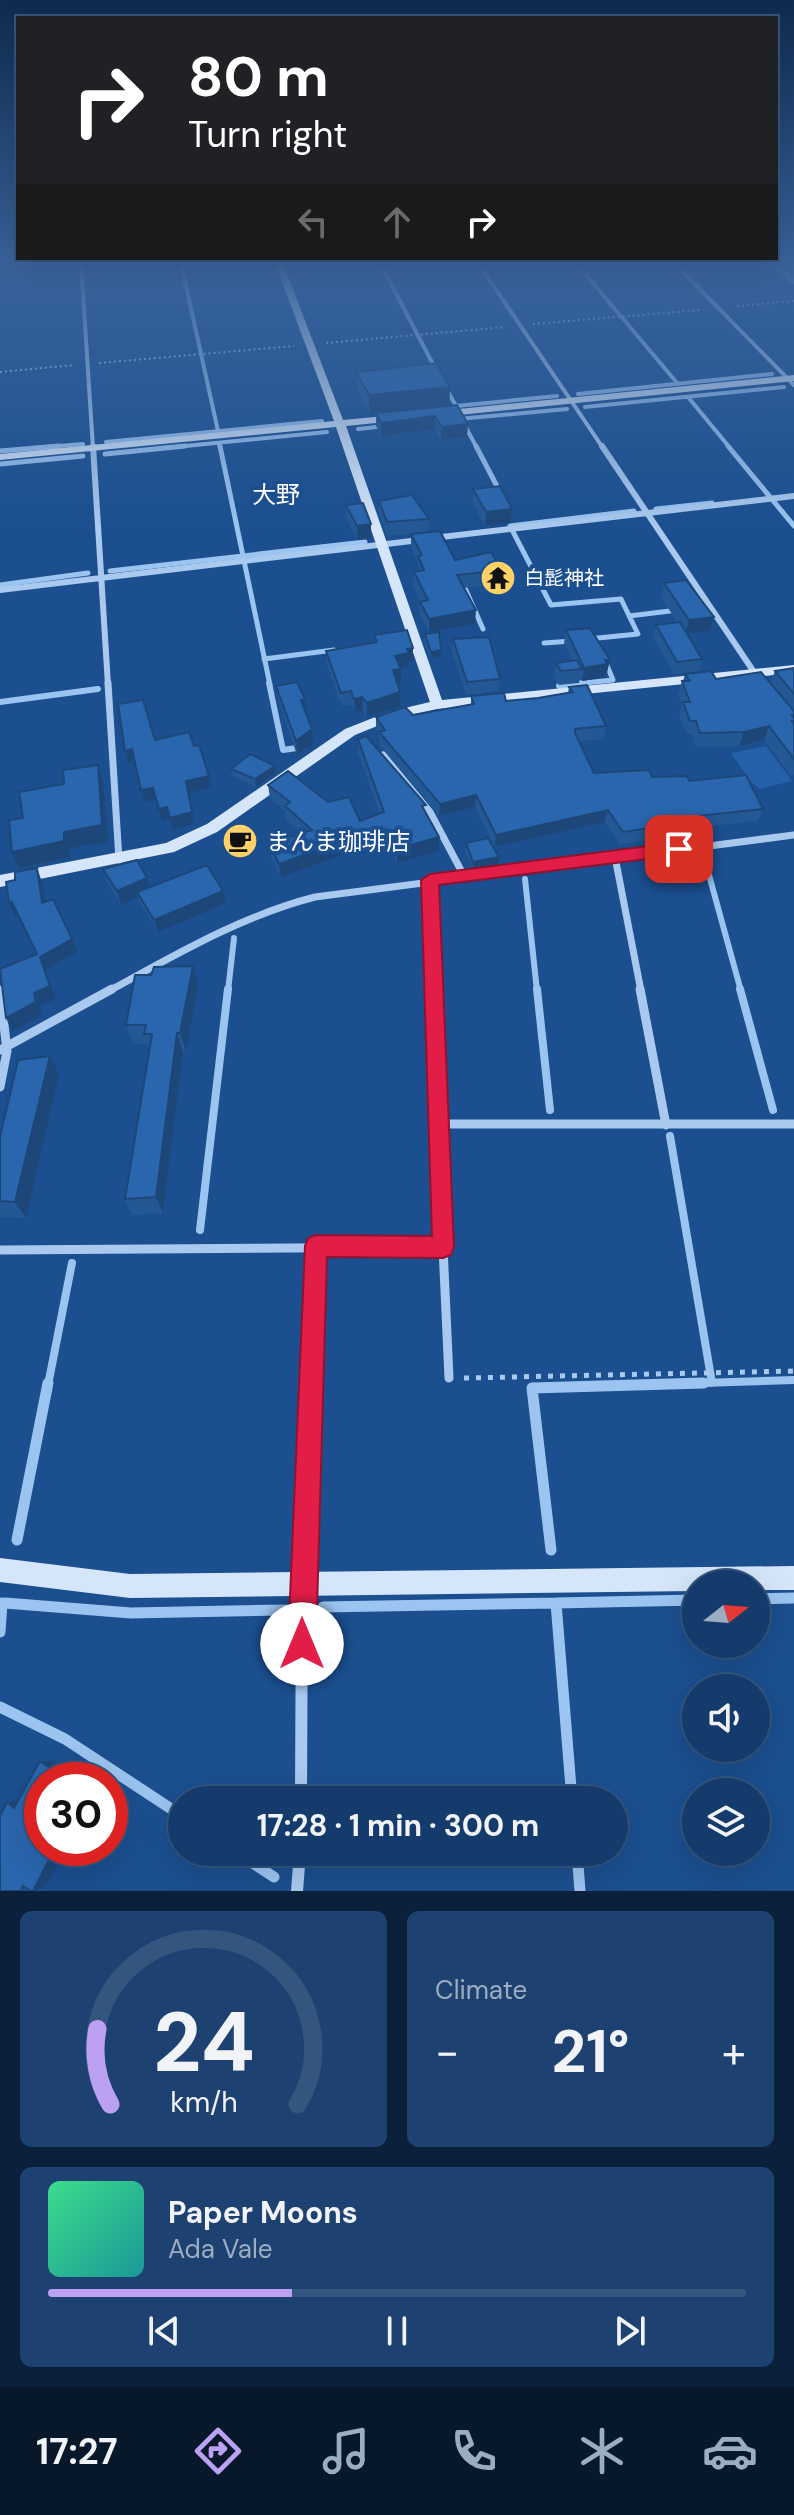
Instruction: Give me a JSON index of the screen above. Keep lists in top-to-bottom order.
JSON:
{
  "districts": ["大野"],
  "places": {
    "temple": ["白髭神社"],
    "cafe": ["まんま珈琲店"]
  },
  "north": "right",
  "page": {
    "turn": ["80 m", "Turn right"],
    "limit": "30",
    "trip": "17:28 · 1 min · 300 m",
    "tile": "Climate",
    "heat": ["−", "21°", "+"],
    "song": ["Paper Moons", "Ada Vale"],
    "tabs": "17:27",
    "gauge": ["24", "km/h"]
  }
}
